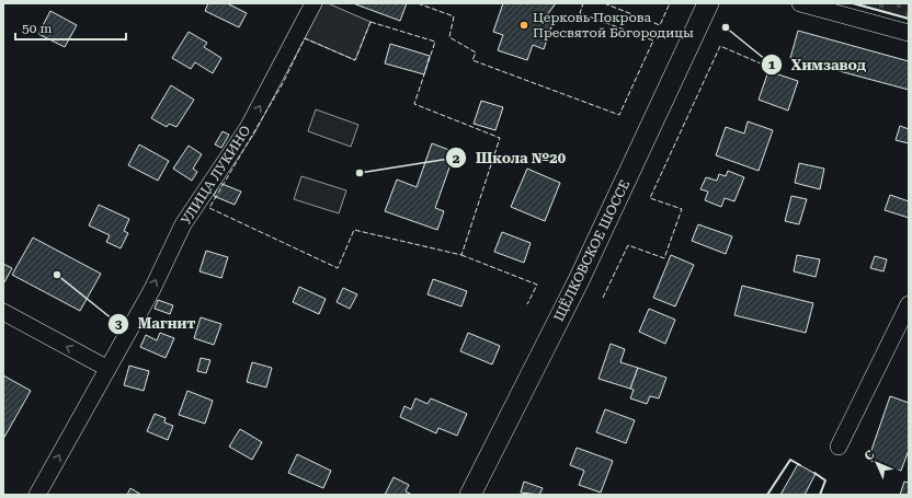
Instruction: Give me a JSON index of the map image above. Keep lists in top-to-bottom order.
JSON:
{
  "streets": {
    "main road": ["ЩЁЛКОВСКОЕ ШОССЕ"],
    "street": ["УЛИЦА ЛУКИНО"]
  },
  "one_way": ["УЛИЦА ЛУКИНО"],
  "places": [
    "Церковь Покрова Пресвятой Богородицы",
    "Химзавод",
    "Школа №20",
    "Магнит"
  ],
  "scale_bar": "50 m",
  "north": "top left"
}
